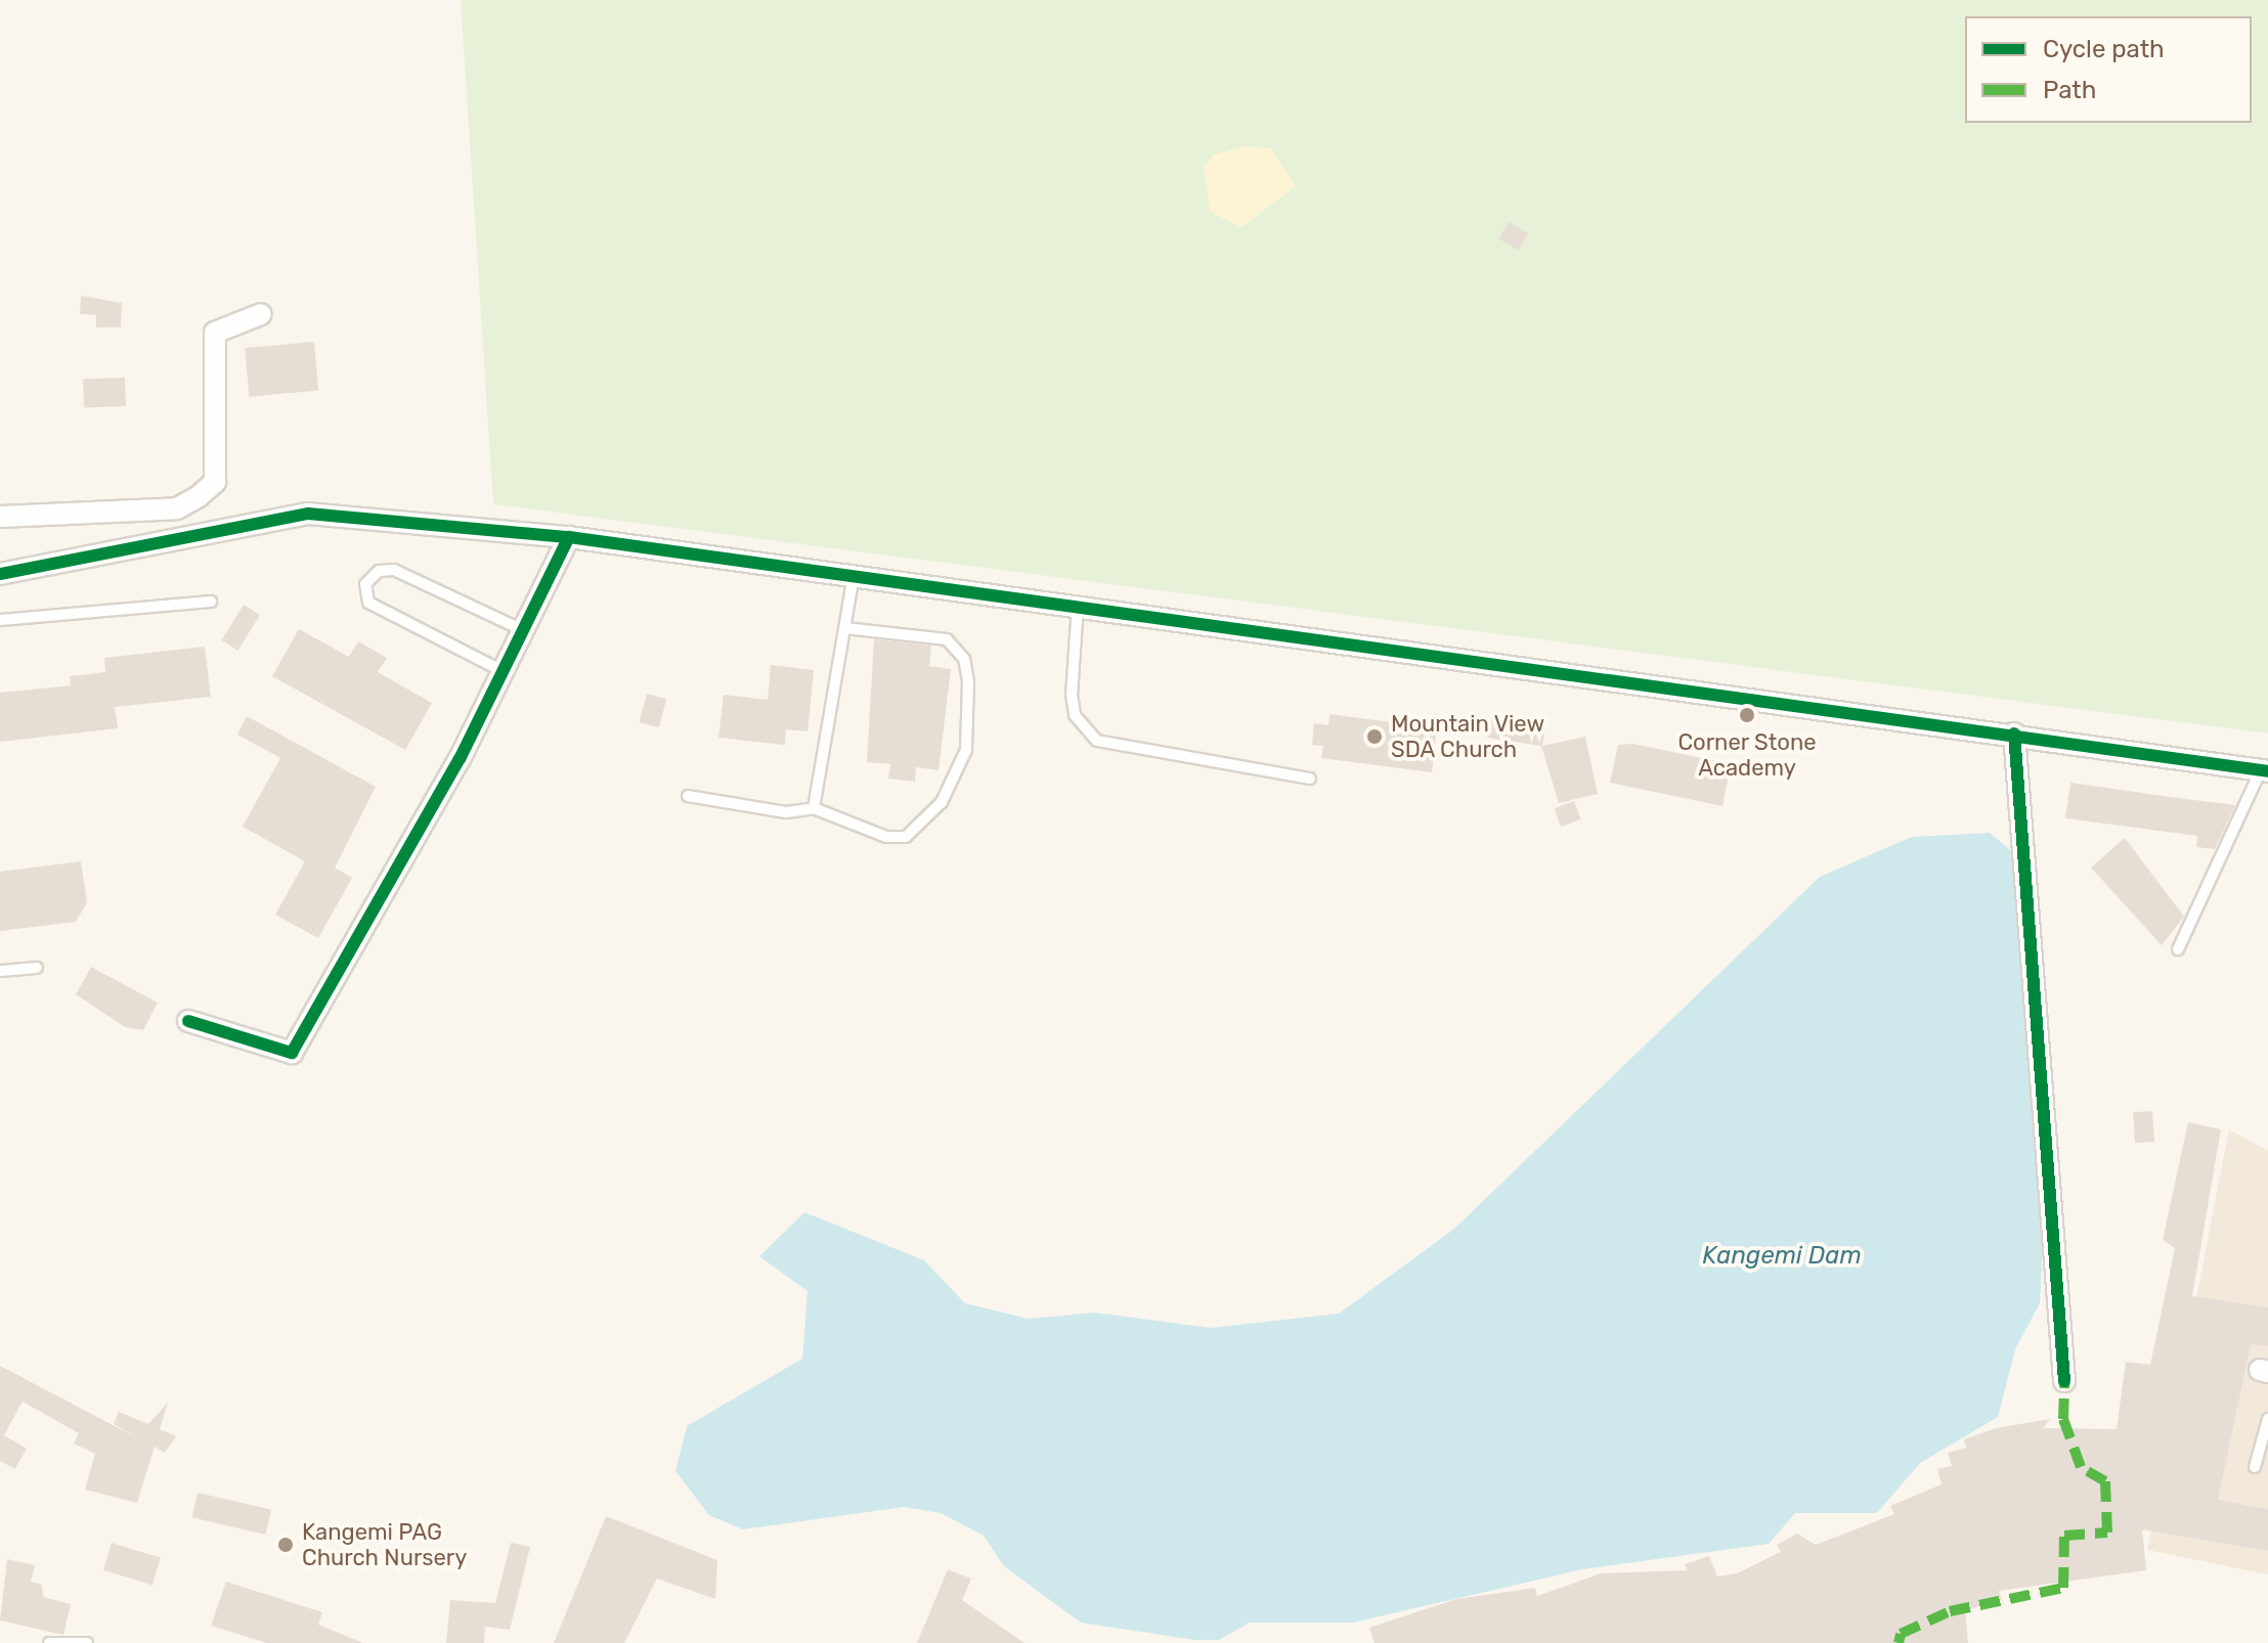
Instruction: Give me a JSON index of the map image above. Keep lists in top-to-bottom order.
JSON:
{
  "water": ["Kangemi Dam"],
  "places": ["Corner Stone Academy", "Mountain View SDA Church", "Kangemi PAG Church Nursery"],
  "legend": ["Cycle path", "Path"]
}
